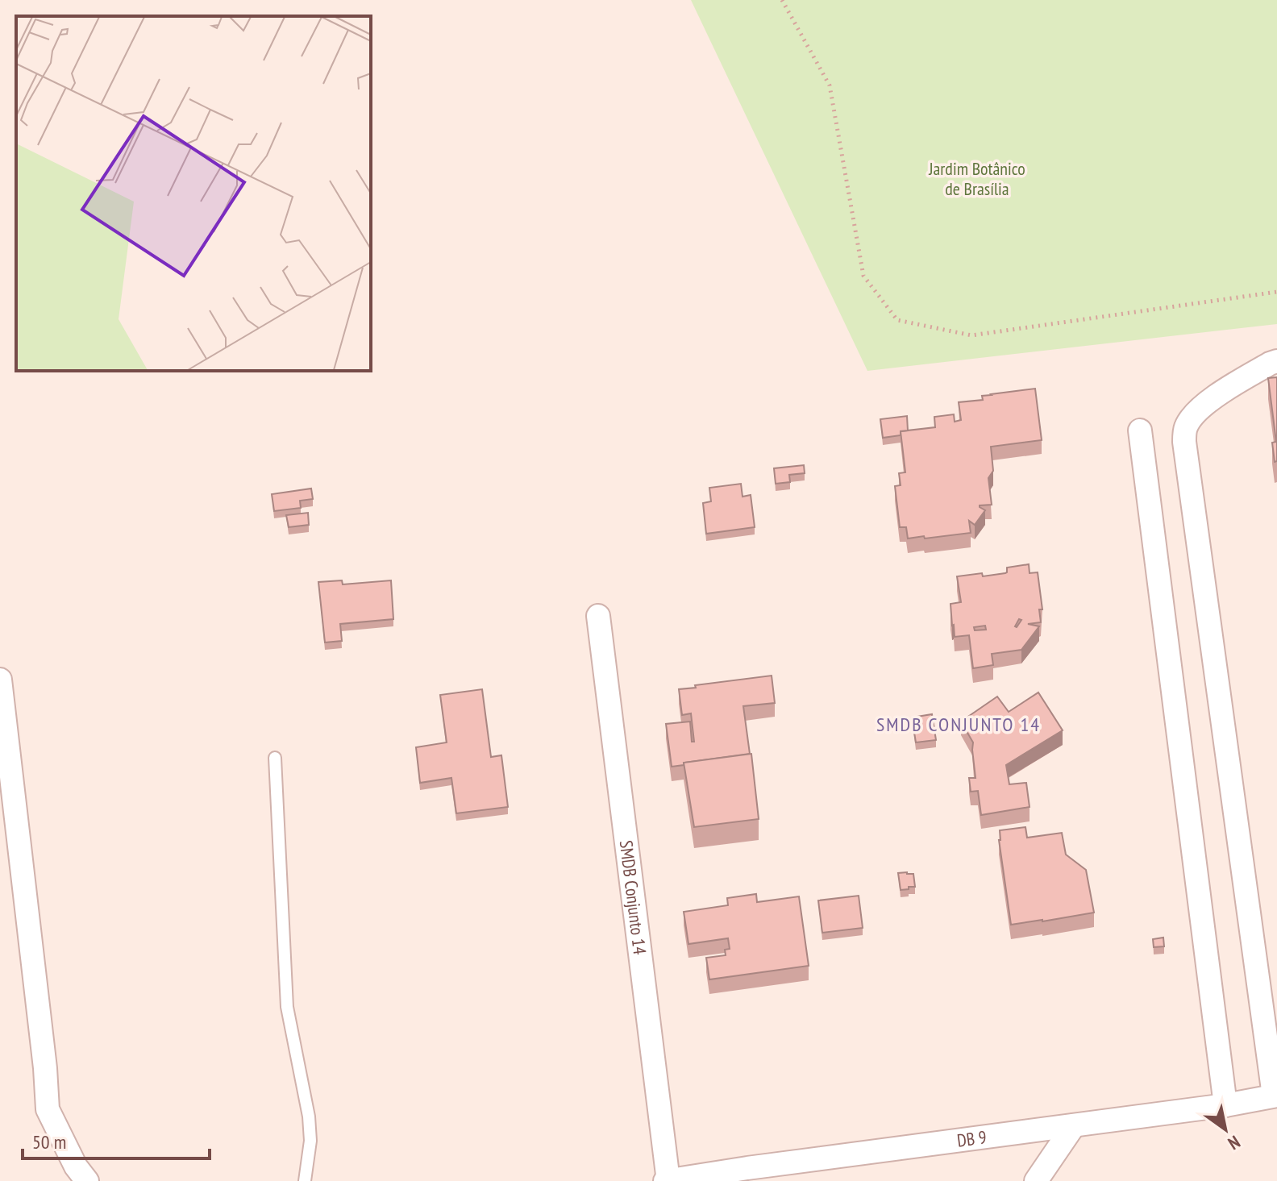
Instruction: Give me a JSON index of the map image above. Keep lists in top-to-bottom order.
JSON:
{
  "streets": {
    "street": ["SMDB Conjunto 14", "DB 9"]
  },
  "crossings": [
    ["SMDB Conjunto 14", "DB 9"]
  ],
  "districts": ["SMDB CONJUNTO 14"],
  "parks": ["Jardim Botânico de Brasília"],
  "scale_bar": "50 m",
  "north": "bottom right"
}
